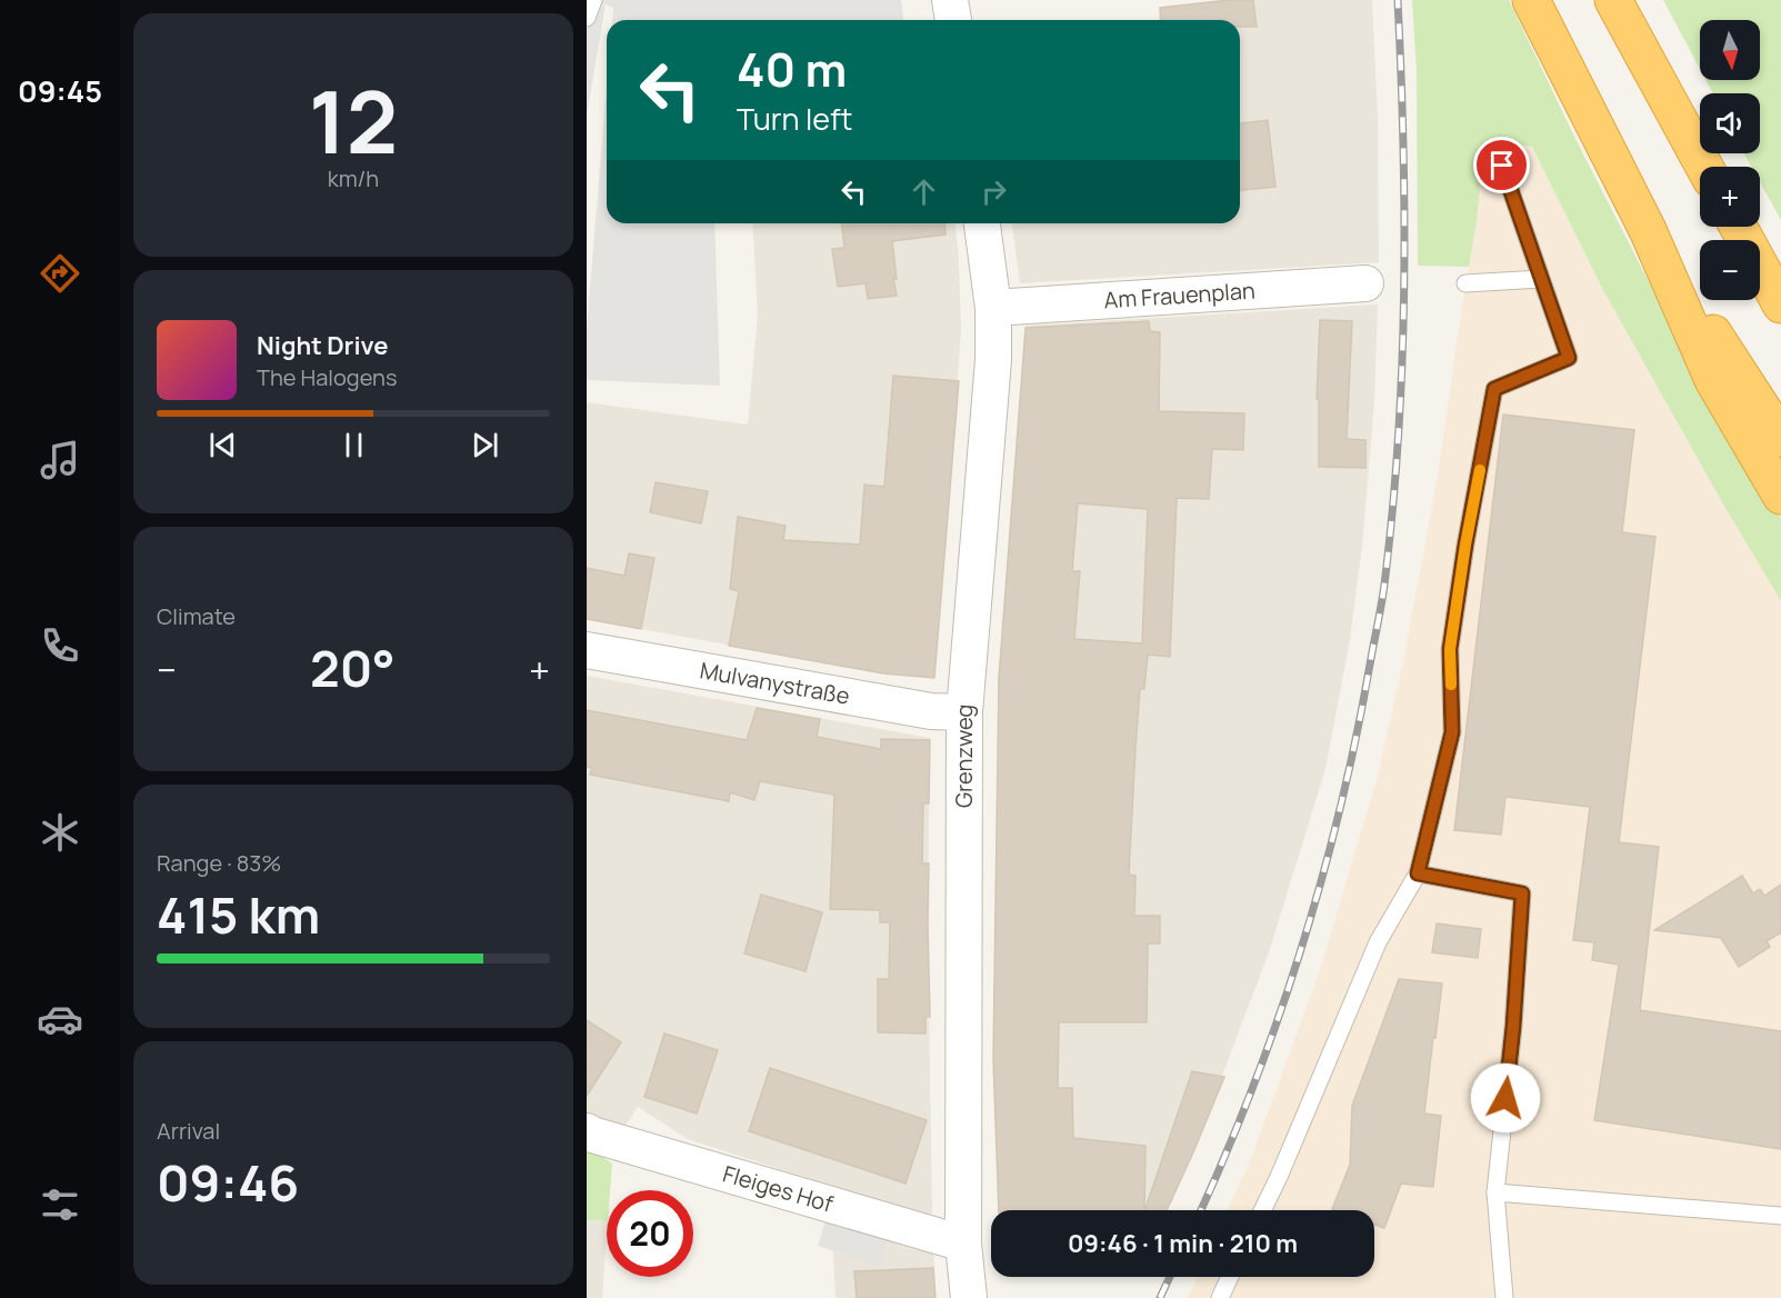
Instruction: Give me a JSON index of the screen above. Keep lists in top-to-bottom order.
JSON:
{
  "streets": {
    "street": [
      "Am Frauenplan",
      "Mulvanystraße",
      "Grenzweg",
      "Fleiges Hof"
    ]
  },
  "crossings": [
    ["Am Frauenplan", "Grenzweg"],
    ["Mulvanystraße", "Grenzweg"],
    ["Grenzweg", "Fleiges Hof"]
  ],
  "north": "bottom",
  "page": {
    "tabs": "09:45",
    "tile": [
      ["12", "km/h"],
      "Climate",
      ["Range · 83%", "415 km"],
      ["Arrival", "09:46"]
    ],
    "map_buttons": ["+", "−"],
    "turn": ["40 m", "Turn left"],
    "song": ["Night Drive", "The Halogens"],
    "heat": ["−", "20°", "+"],
    "limit": "20",
    "trip": "09:46 · 1 min · 210 m"
  }
}
